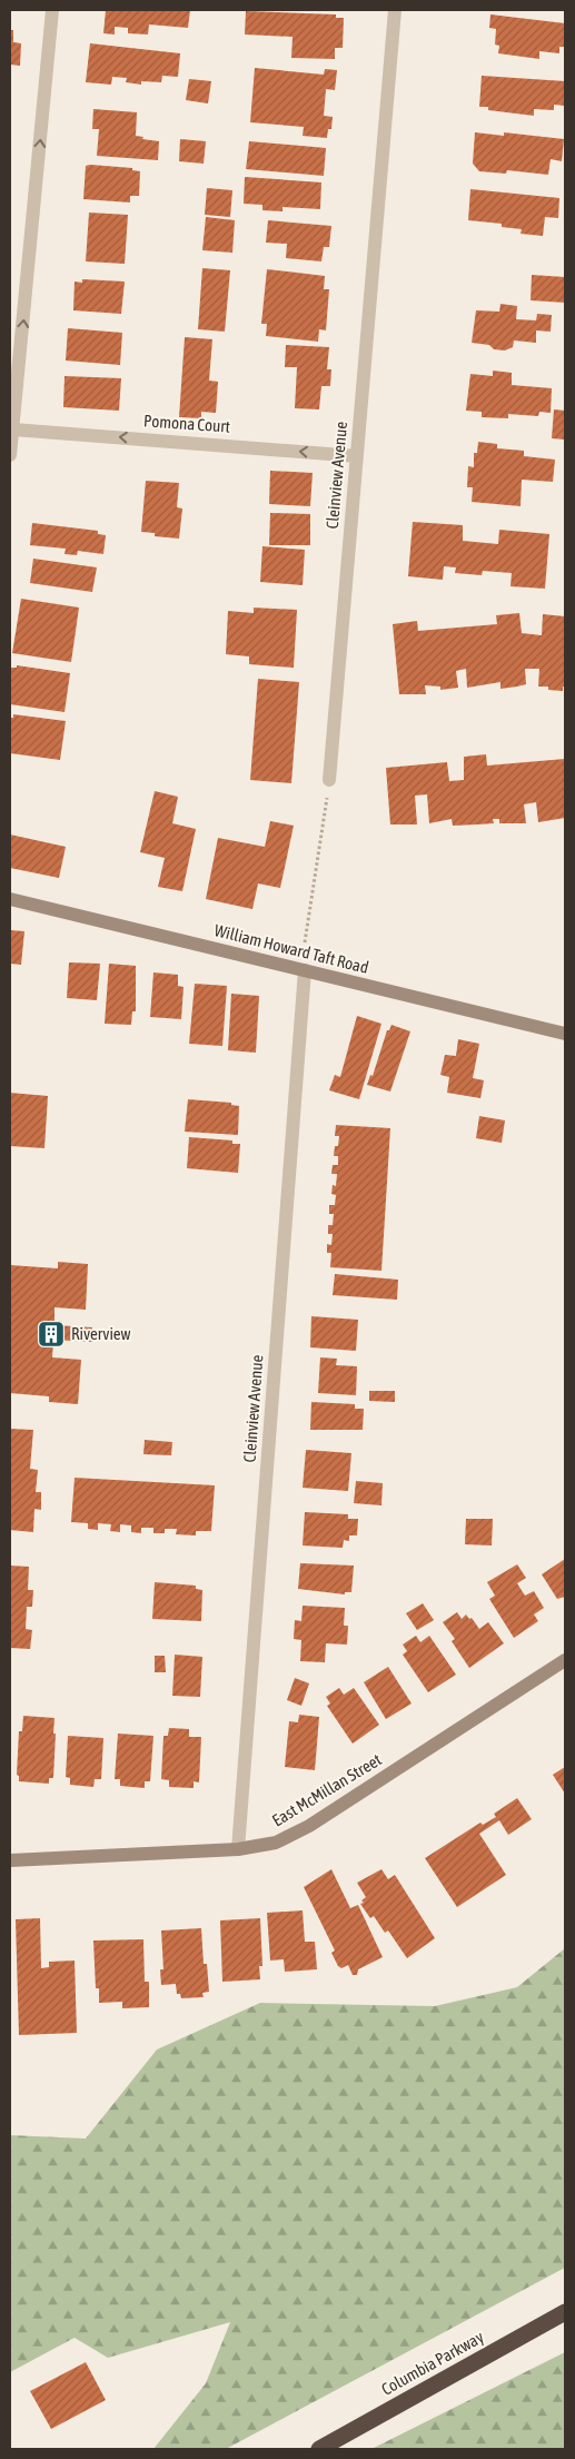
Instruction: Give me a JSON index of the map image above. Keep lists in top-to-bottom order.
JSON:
{
  "streets": {
    "highway": ["Columbia Parkway"],
    "street": [
      "Pomona Court",
      "Cleinview Avenue",
      "William Howard Taft Road",
      "East McMillan Street"
    ]
  },
  "crossings": [
    ["Pomona Court", "Cleinview Avenue"],
    ["Cleinview Avenue", "William Howard Taft Road"],
    ["Cleinview Avenue", "East McMillan Street"]
  ],
  "one_way": ["Pomona Court"],
  "places": {
    "building": ["Riverview"]
  }
}
